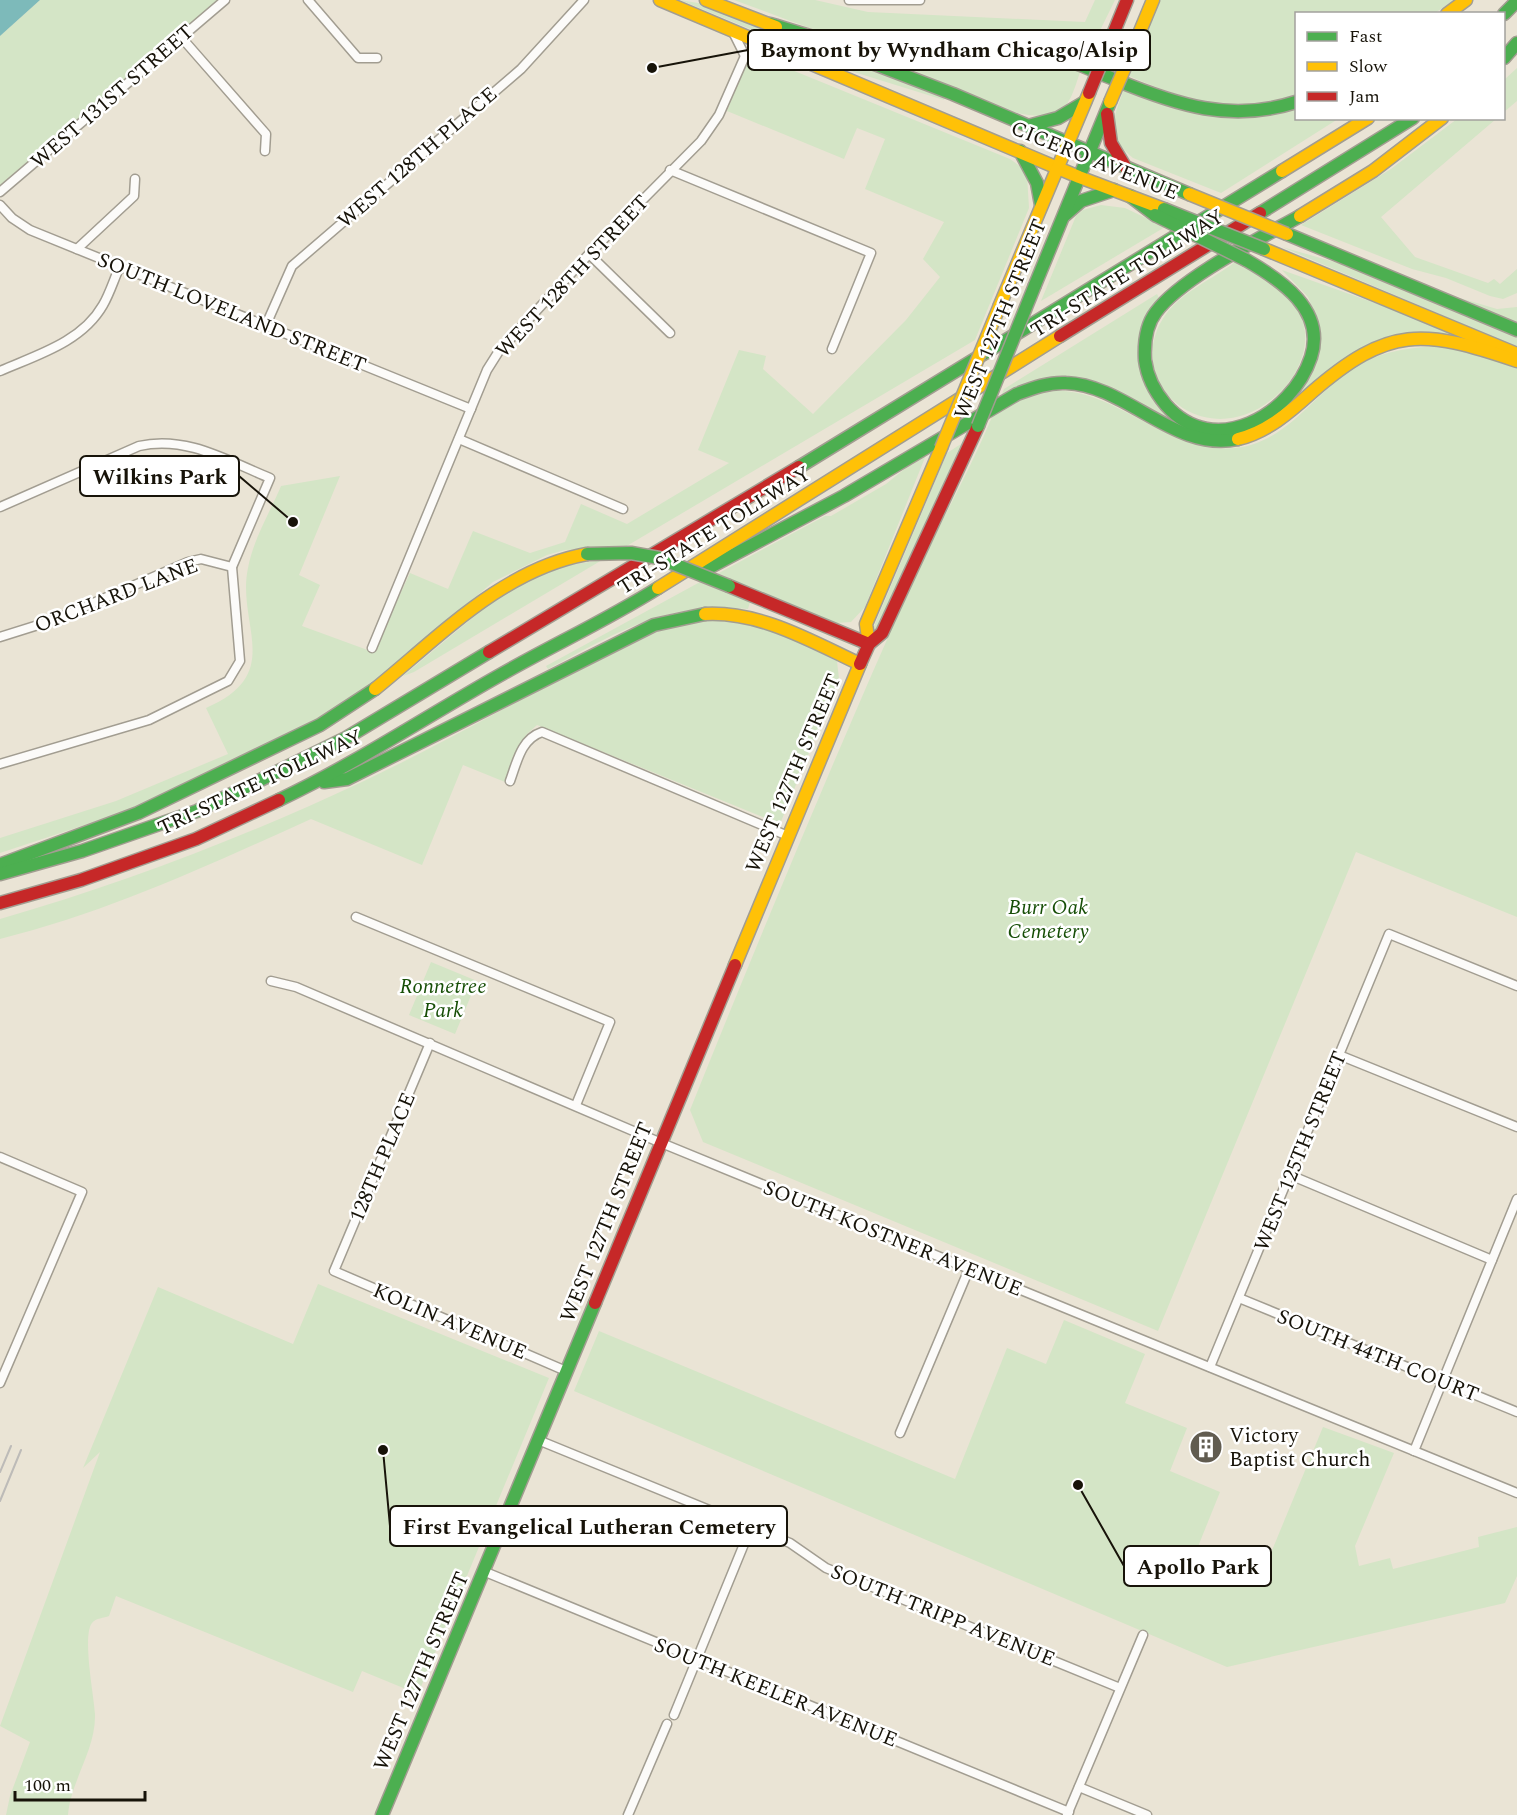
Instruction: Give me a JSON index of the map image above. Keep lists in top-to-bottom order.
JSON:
{
  "streets": {
    "main road": ["CICERO AVENUE", "TRI-STATE TOLLWAY", "WEST 127TH STREET"],
    "street": [
      "WEST 131ST STREET",
      "WEST 128TH PLACE",
      "WEST 128TH STREET",
      "SOUTH LOVELAND STREET",
      "ORCHARD LANE",
      "WEST 125TH STREET",
      "128TH PLACE",
      "SOUTH KOSTNER AVENUE",
      "KOLIN AVENUE",
      "SOUTH 44TH COURT",
      "SOUTH TRIPP AVENUE",
      "SOUTH KEELER AVENUE"
    ]
  },
  "crossings": [
    ["WEST 128TH PLACE", "SOUTH LOVELAND STREET"],
    ["CICERO AVENUE", "WEST 127TH STREET"],
    ["WEST 128TH STREET", "SOUTH LOVELAND STREET"],
    ["WEST 127TH STREET", "SOUTH KOSTNER AVENUE"],
    ["WEST 127TH STREET", "KOLIN AVENUE"],
    ["WEST 127TH STREET", "SOUTH TRIPP AVENUE"],
    ["WEST 127TH STREET", "SOUTH KEELER AVENUE"],
    ["WEST 125TH STREET", "SOUTH KOSTNER AVENUE"],
    ["WEST 125TH STREET", "SOUTH 44TH COURT"],
    ["128TH PLACE", "SOUTH KOSTNER AVENUE"],
    ["128TH PLACE", "KOLIN AVENUE"]
  ],
  "parks": ["Burr Oak Cemetery", "Ronnetree Park"],
  "places": {
    "other": [
      "Baymont by Wyndham Chicago/Alsip",
      "Wilkins Park",
      "First Evangelical Lutheran Cemetery",
      "Apollo Park"
    ],
    "building": ["Victory Baptist Church"]
  },
  "legend": ["Fast", "Slow", "Jam"],
  "scale_bar": "100 m"
}
